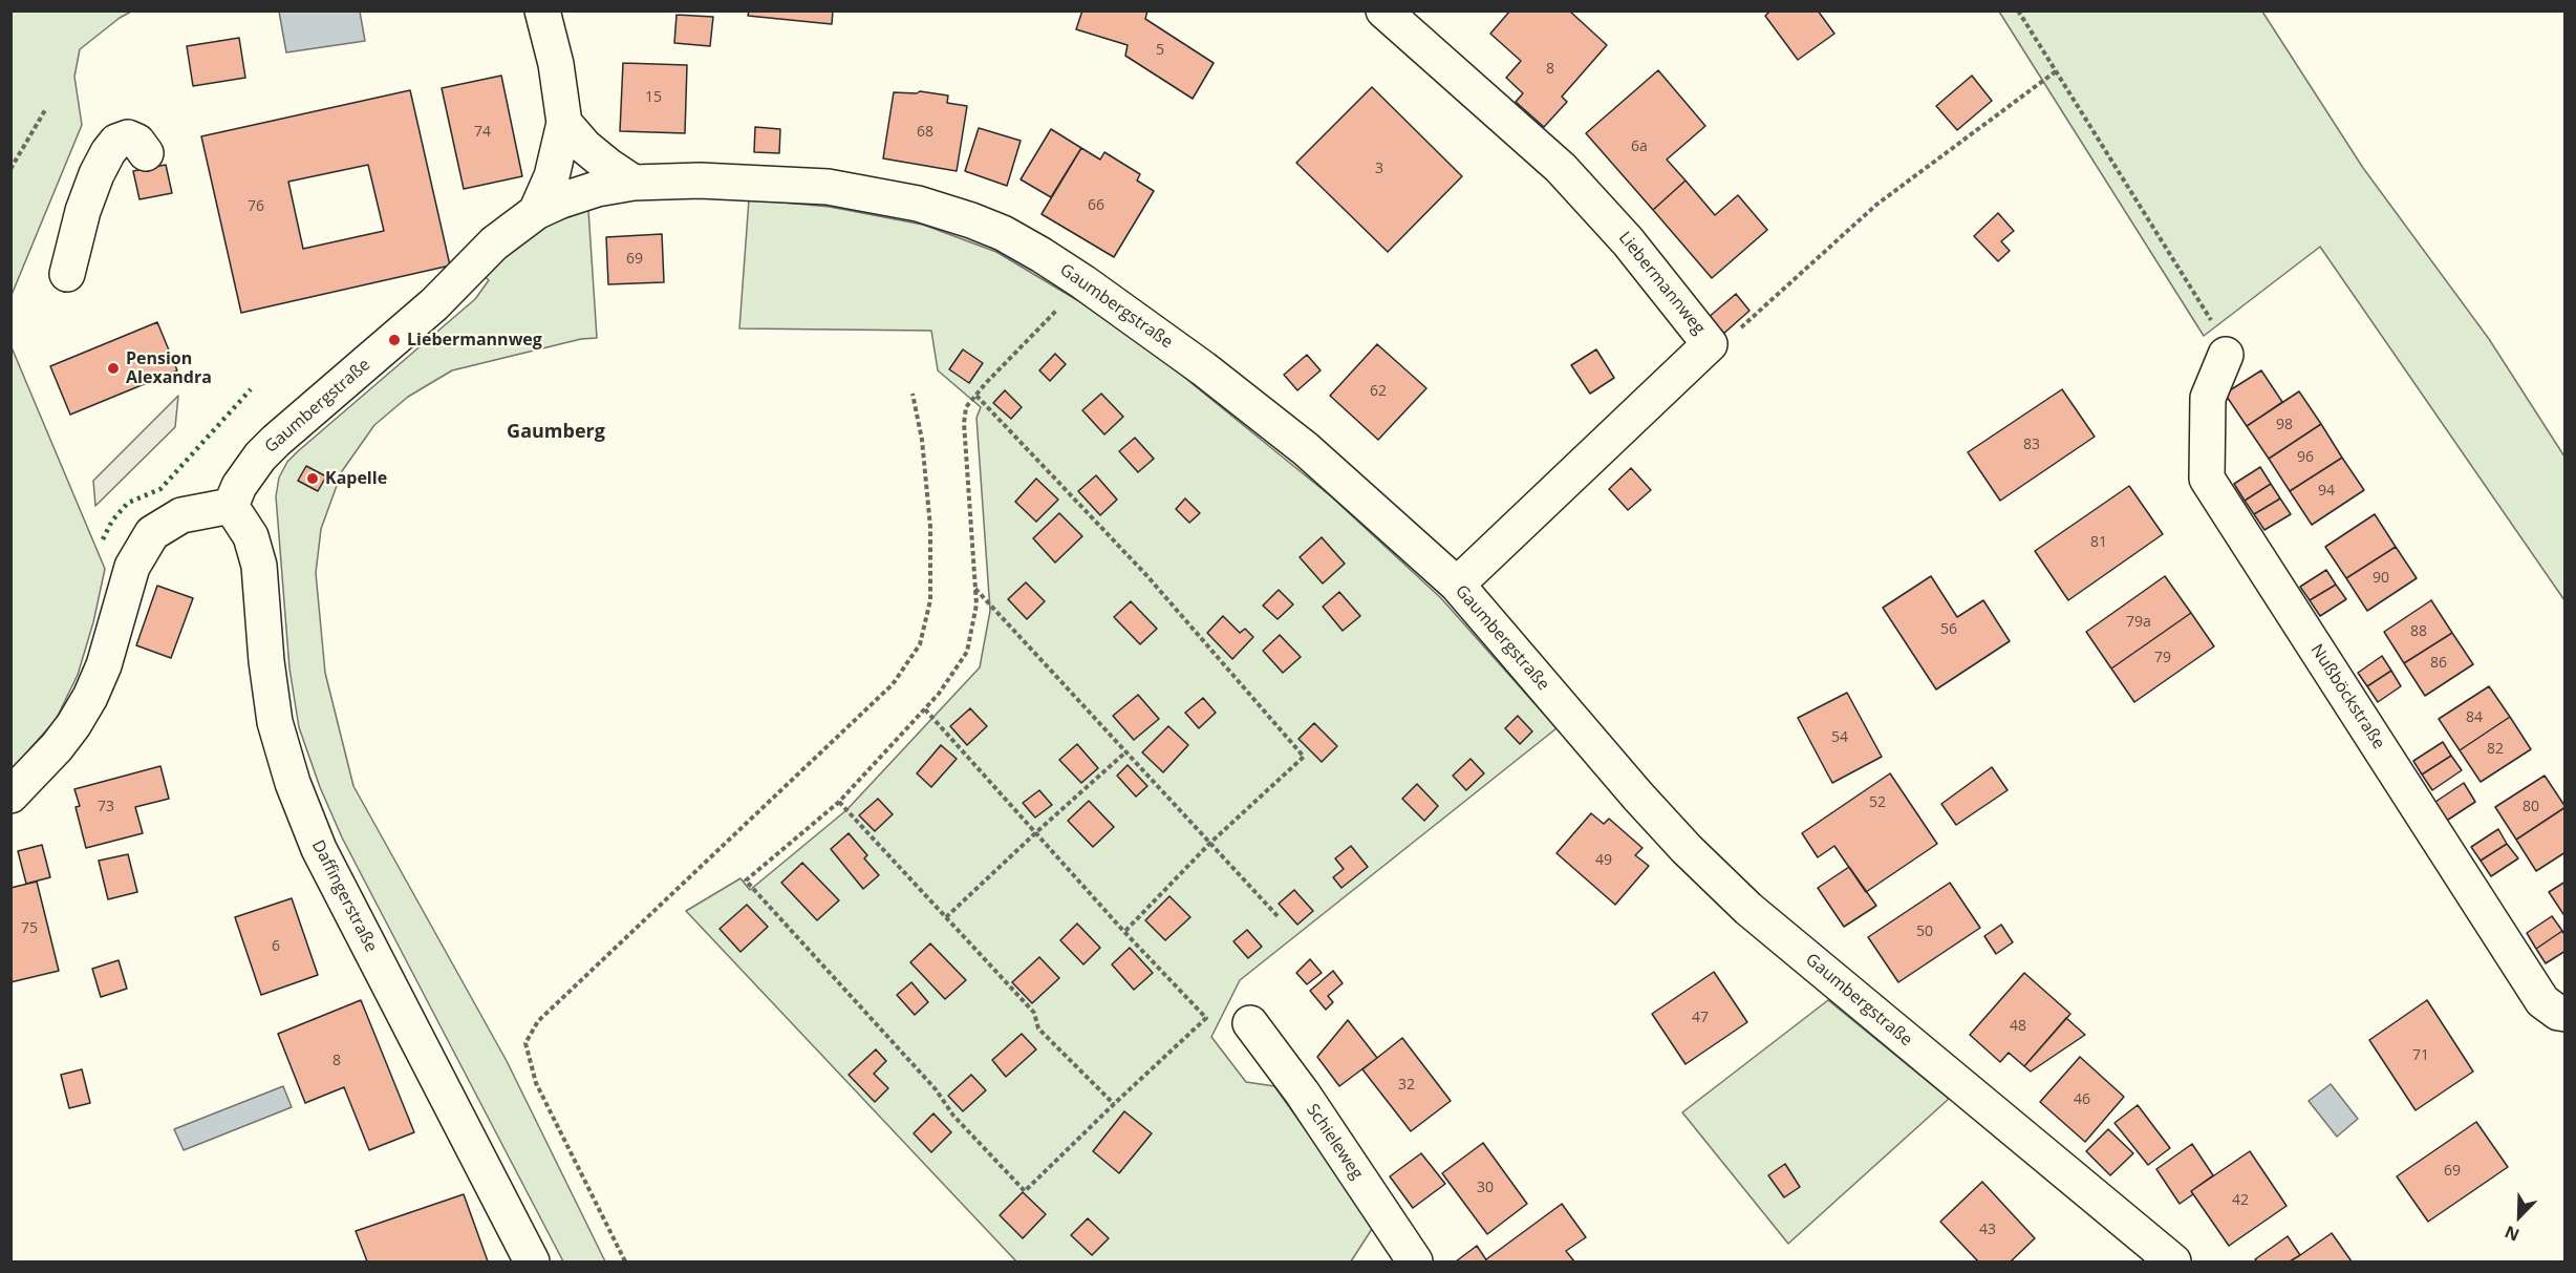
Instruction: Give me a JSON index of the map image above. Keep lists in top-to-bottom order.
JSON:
{
  "streets": {
    "street": [
      "Liebermannweg",
      "Gaumbergstraße",
      "Nußböckstraße",
      "Daffingerstraße",
      "Schieleweg"
    ]
  },
  "crossings": [
    ["Liebermannweg", "Gaumbergstraße"],
    ["Gaumbergstraße", "Daffingerstraße"]
  ],
  "districts": ["Gaumberg"],
  "places": ["Liebermannweg", "Pension Alexandra", "Kapelle"],
  "house_numbers": [
    "5",
    "8",
    "15",
    "74",
    "68",
    "6a",
    "3",
    "66",
    "76",
    "69",
    "62",
    "98",
    "83",
    "96",
    "94",
    "81",
    "90",
    "79a",
    "56",
    "88",
    "79",
    "86",
    "84",
    "54",
    "82",
    "52",
    "73",
    "80",
    "49",
    "75",
    "50",
    "6",
    "47",
    "48",
    "71",
    "8",
    "32",
    "46",
    "69",
    "30",
    "42",
    "43"
  ],
  "north": "bottom left"
}
